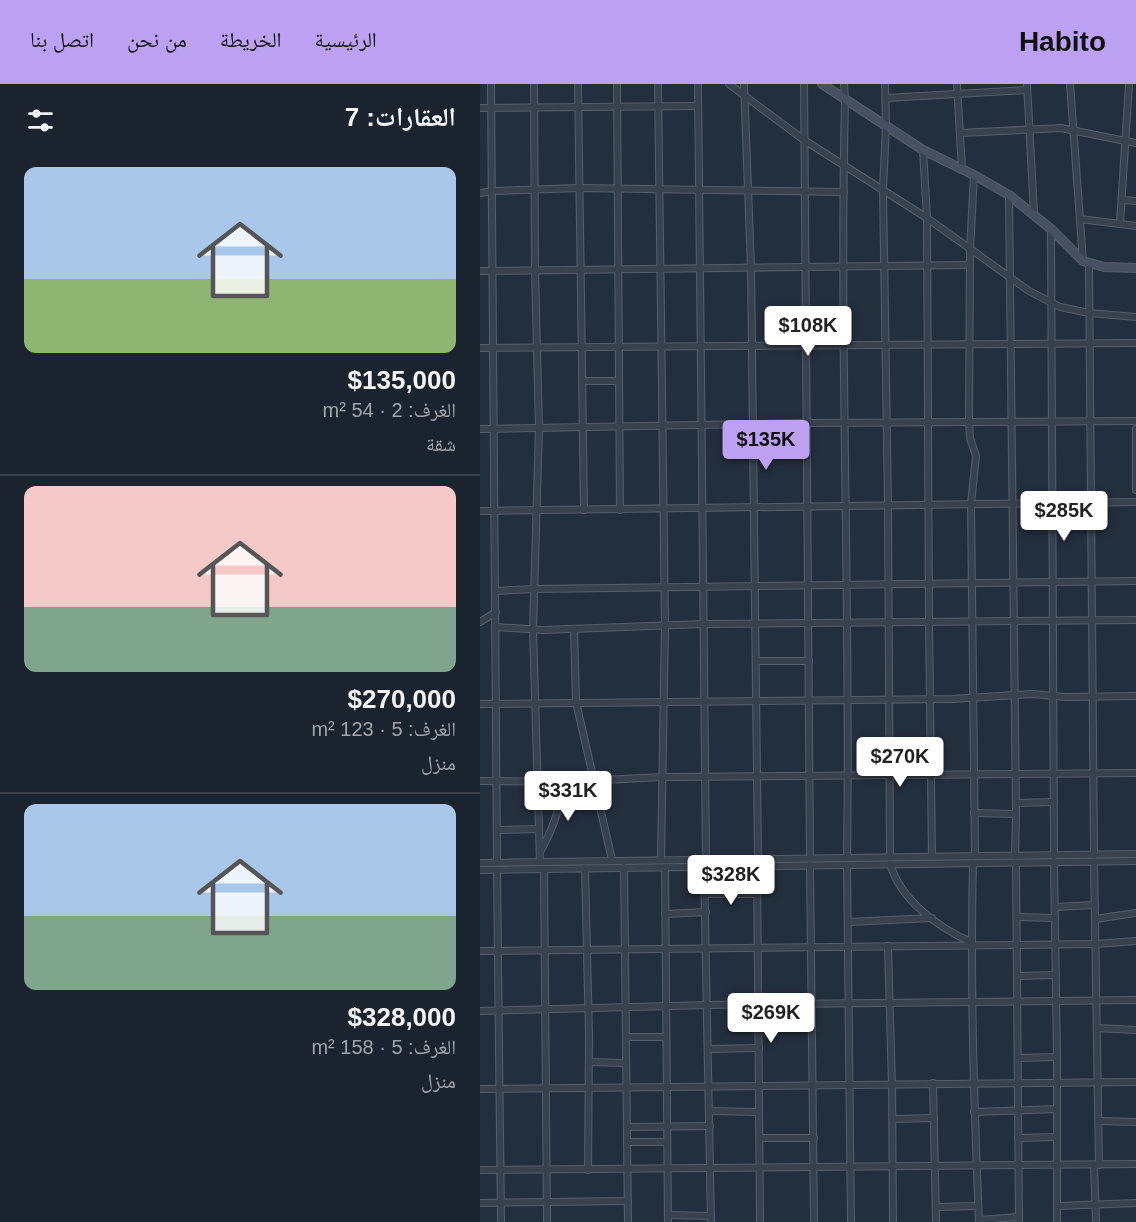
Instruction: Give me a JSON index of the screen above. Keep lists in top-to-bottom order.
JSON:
{
  "page": {
    "header": "Habito",
    "nav": [
      "الرئيسية",
      "الخريطة",
      "من نحن",
      "اتصل بنا"
    ],
    "heading": "العقارات: 7",
    "list": [
      {
        "name": "$135,000",
        "note": "الغرف: 2 · 54 m² · شقة"
      },
      {
        "name": "$270,000",
        "note": "الغرف: 5 · 123 m² · منزل"
      },
      {
        "name": "$328,000",
        "note": "الغرف: 5 · 158 m² · منزل"
      }
    ],
    "price": [
      "$108K",
      "$135K",
      "$285K",
      "$270K",
      "$331K",
      "$328K",
      "$269K"
    ]
  }
}
